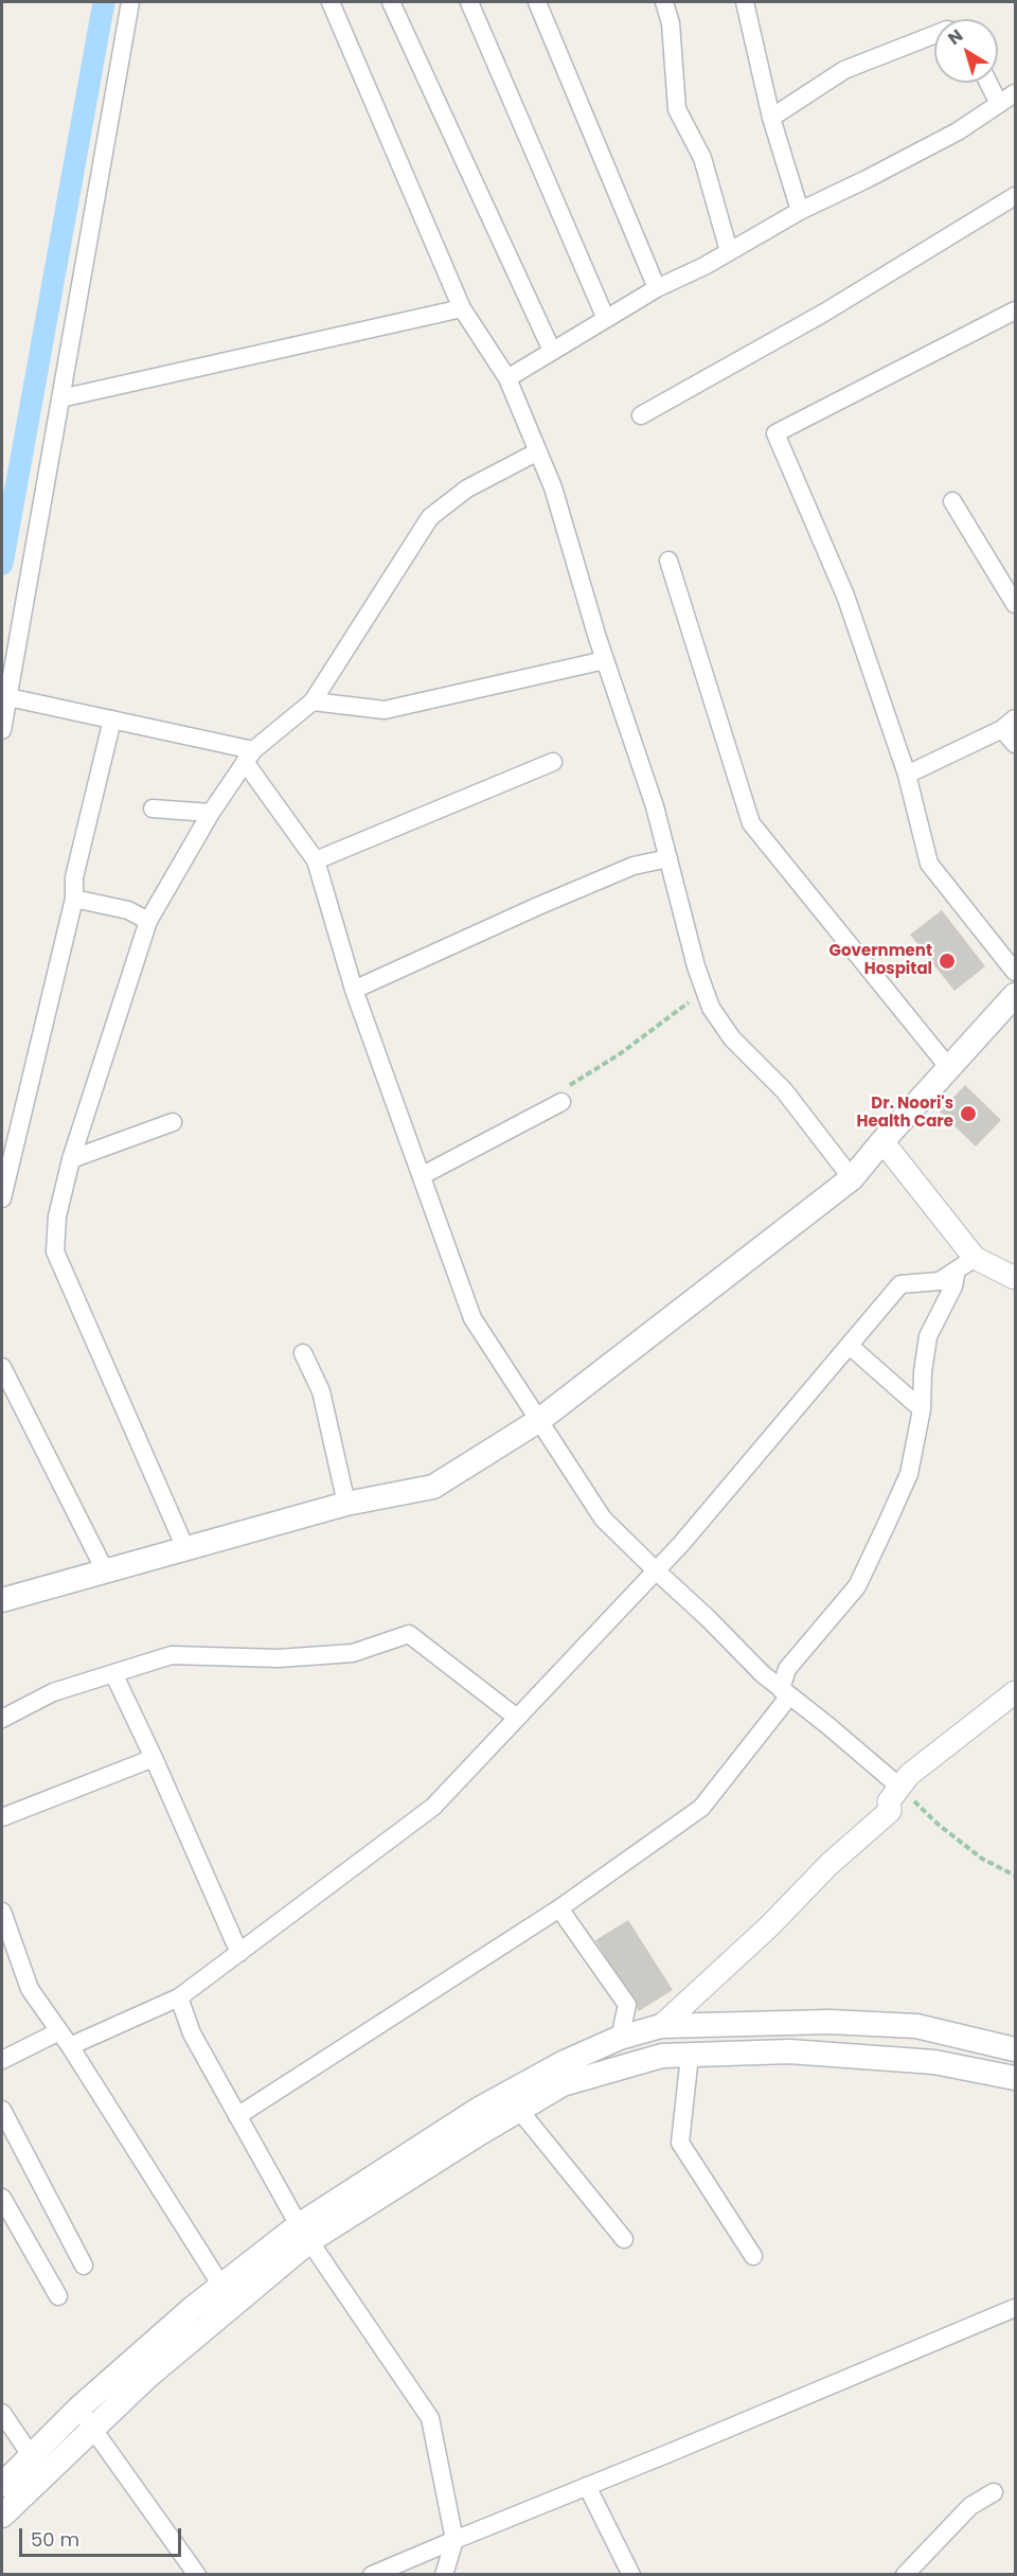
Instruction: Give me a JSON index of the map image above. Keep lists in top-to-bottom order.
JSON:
{
  "places": ["Government Hospital", "Dr. Noori's Health Care"],
  "scale_bar": "50 m",
  "north": "top left"
}
